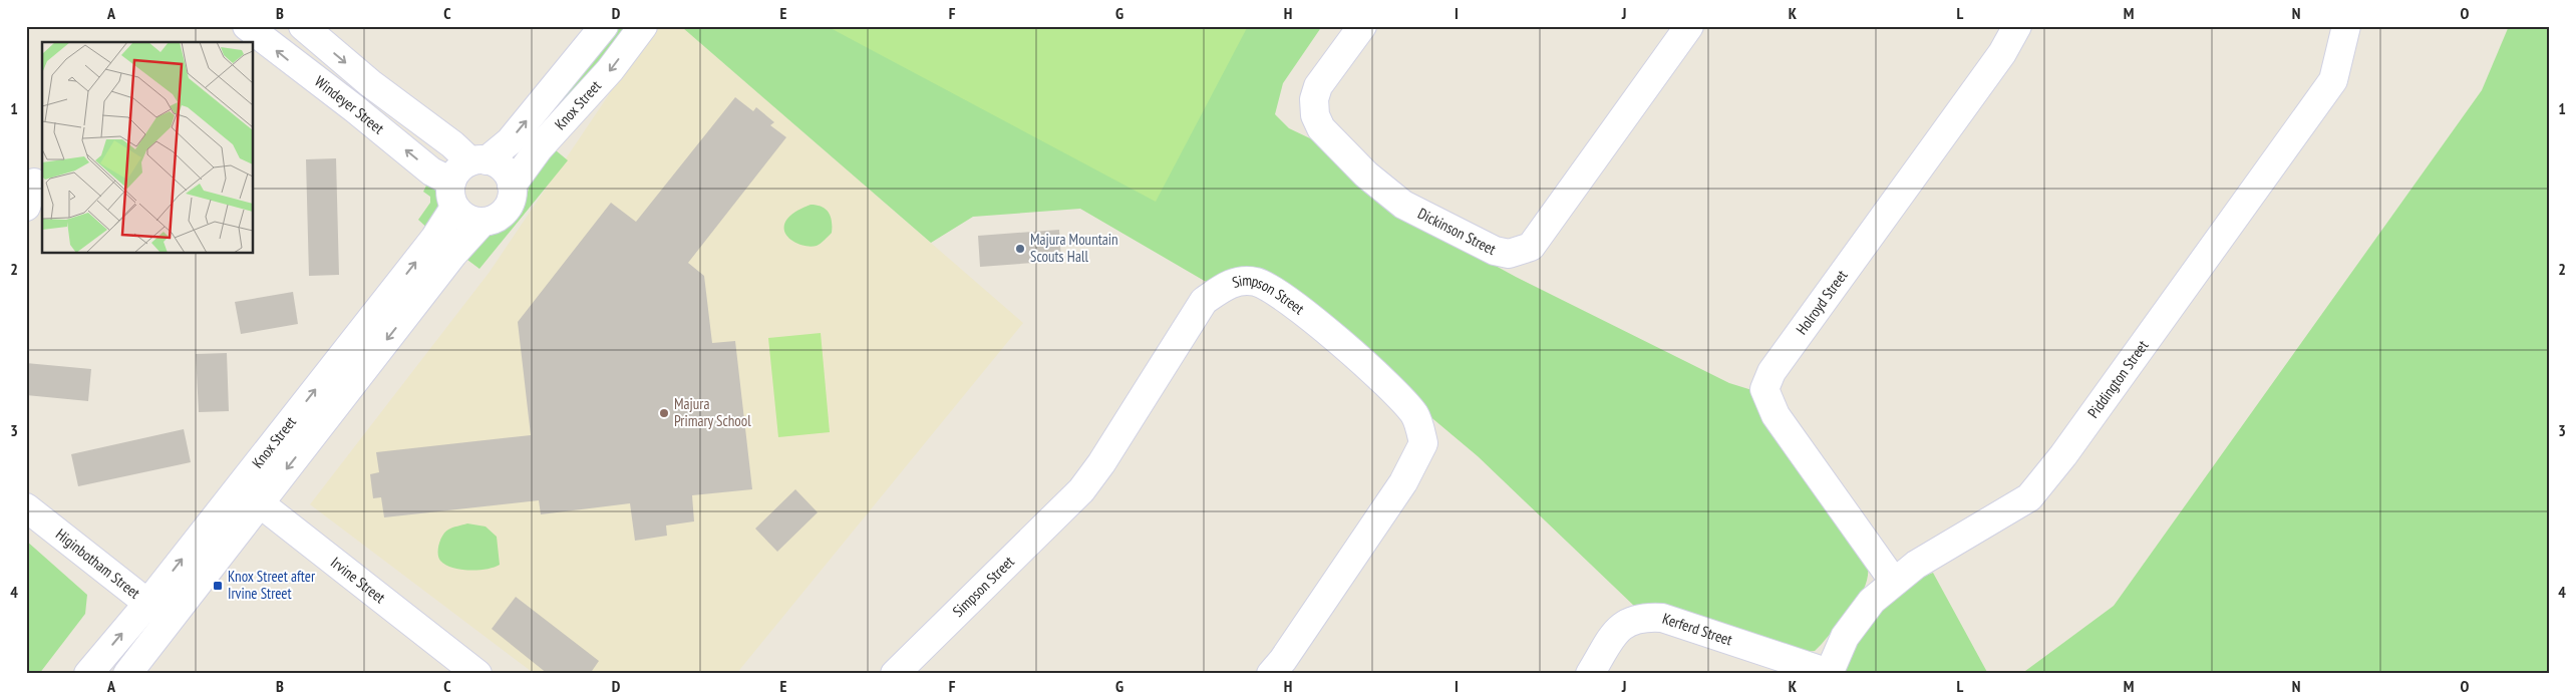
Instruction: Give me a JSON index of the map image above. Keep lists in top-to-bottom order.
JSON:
{
  "streets": {
    "street": [
      "Windeyer Street",
      "Knox Street",
      "Dickinson Street",
      "Simpson Street",
      "Holroyd Street",
      "Piddington Street",
      "Higinbotham Street",
      "Irvine Street",
      "Kerferd Street"
    ]
  },
  "crossings": [
    ["Windeyer Street", "Knox Street"],
    ["Knox Street", "Higinbotham Street"],
    ["Knox Street", "Irvine Street"],
    ["Holroyd Street", "Piddington Street"],
    ["Piddington Street", "Kerferd Street"]
  ],
  "places": {
    "other": ["Majura Mountain Scouts Hall", "Majura Primary School"],
    "transit": ["Knox Street after Irvine Street"]
  },
  "grid": {
    "columns": [
      "A",
      "B",
      "C",
      "D",
      "E",
      "F",
      "G",
      "H",
      "I",
      "J",
      "K",
      "L",
      "M",
      "N",
      "O"
    ],
    "rows": [
      "1",
      "2",
      "3",
      "4"
    ]
  }
}
